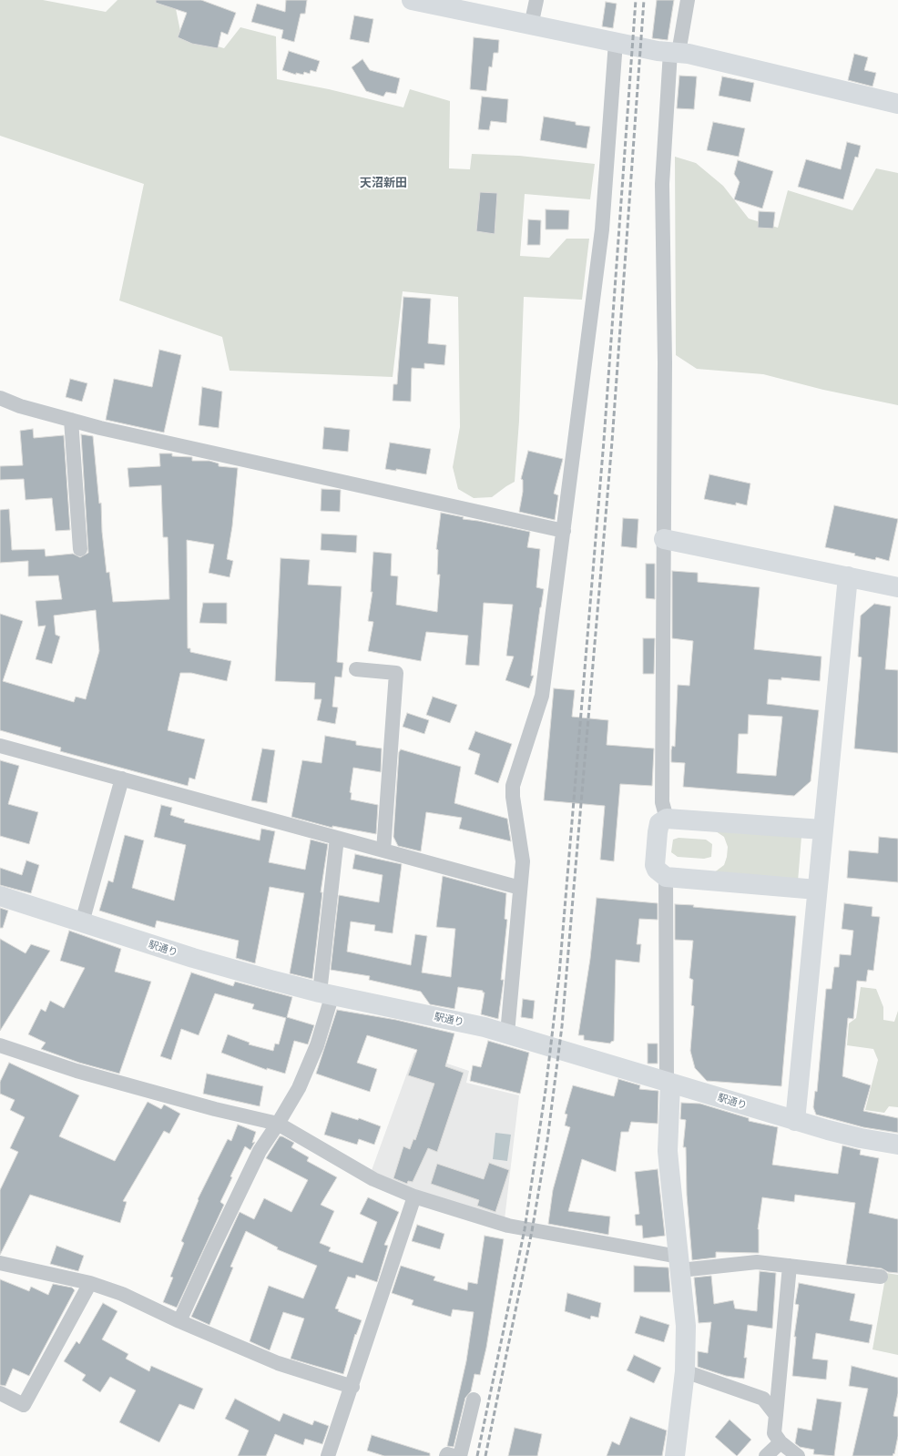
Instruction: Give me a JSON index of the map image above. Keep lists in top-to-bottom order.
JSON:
{
  "streets": {
    "street": ["駅通り"]
  },
  "districts": ["天沼新田"]
}
